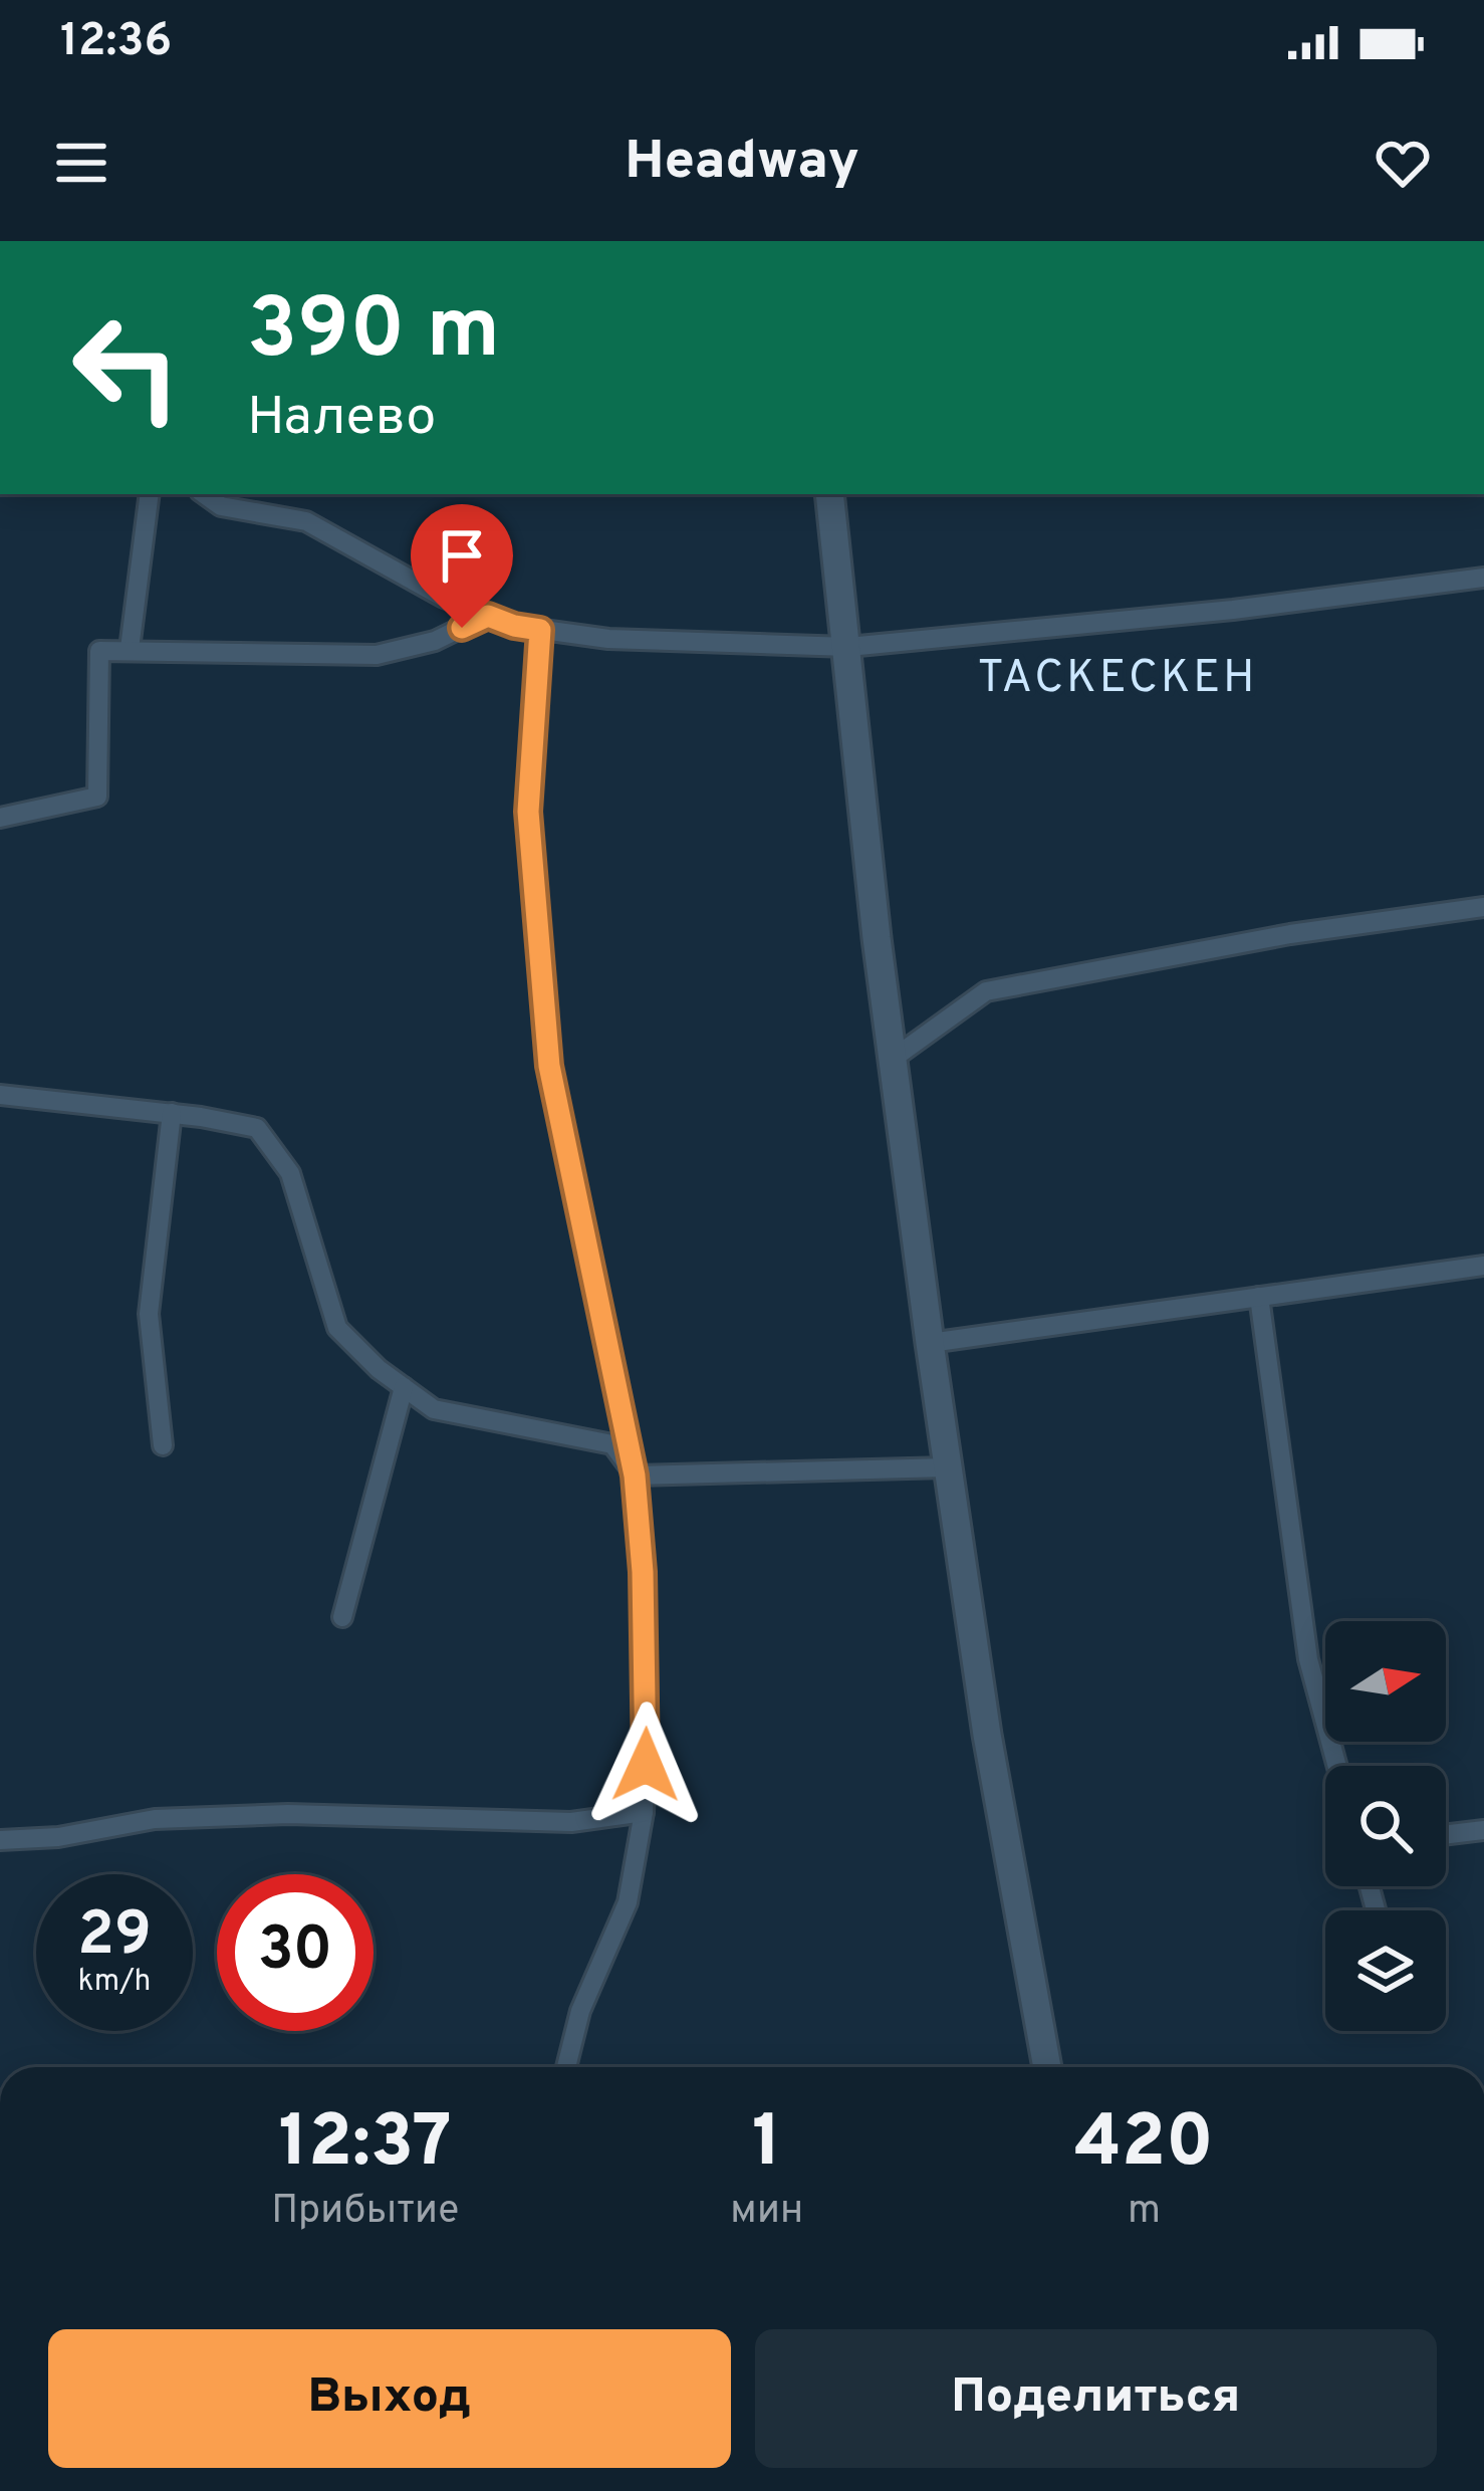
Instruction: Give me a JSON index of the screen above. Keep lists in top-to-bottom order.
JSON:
{
  "districts": ["ТАСКЕСКЕН"],
  "north": "right",
  "page": {
    "status": "12:36",
    "header": "Headway",
    "turn": ["390 m", "Налево"],
    "speed": "29 km/h",
    "limit": "30",
    "eta": [
      "12:37",
      "Прибытие",
      "1",
      "мин",
      "420",
      "m"
    ],
    "buttons": ["Выход", "Поделиться"]
  }
}
